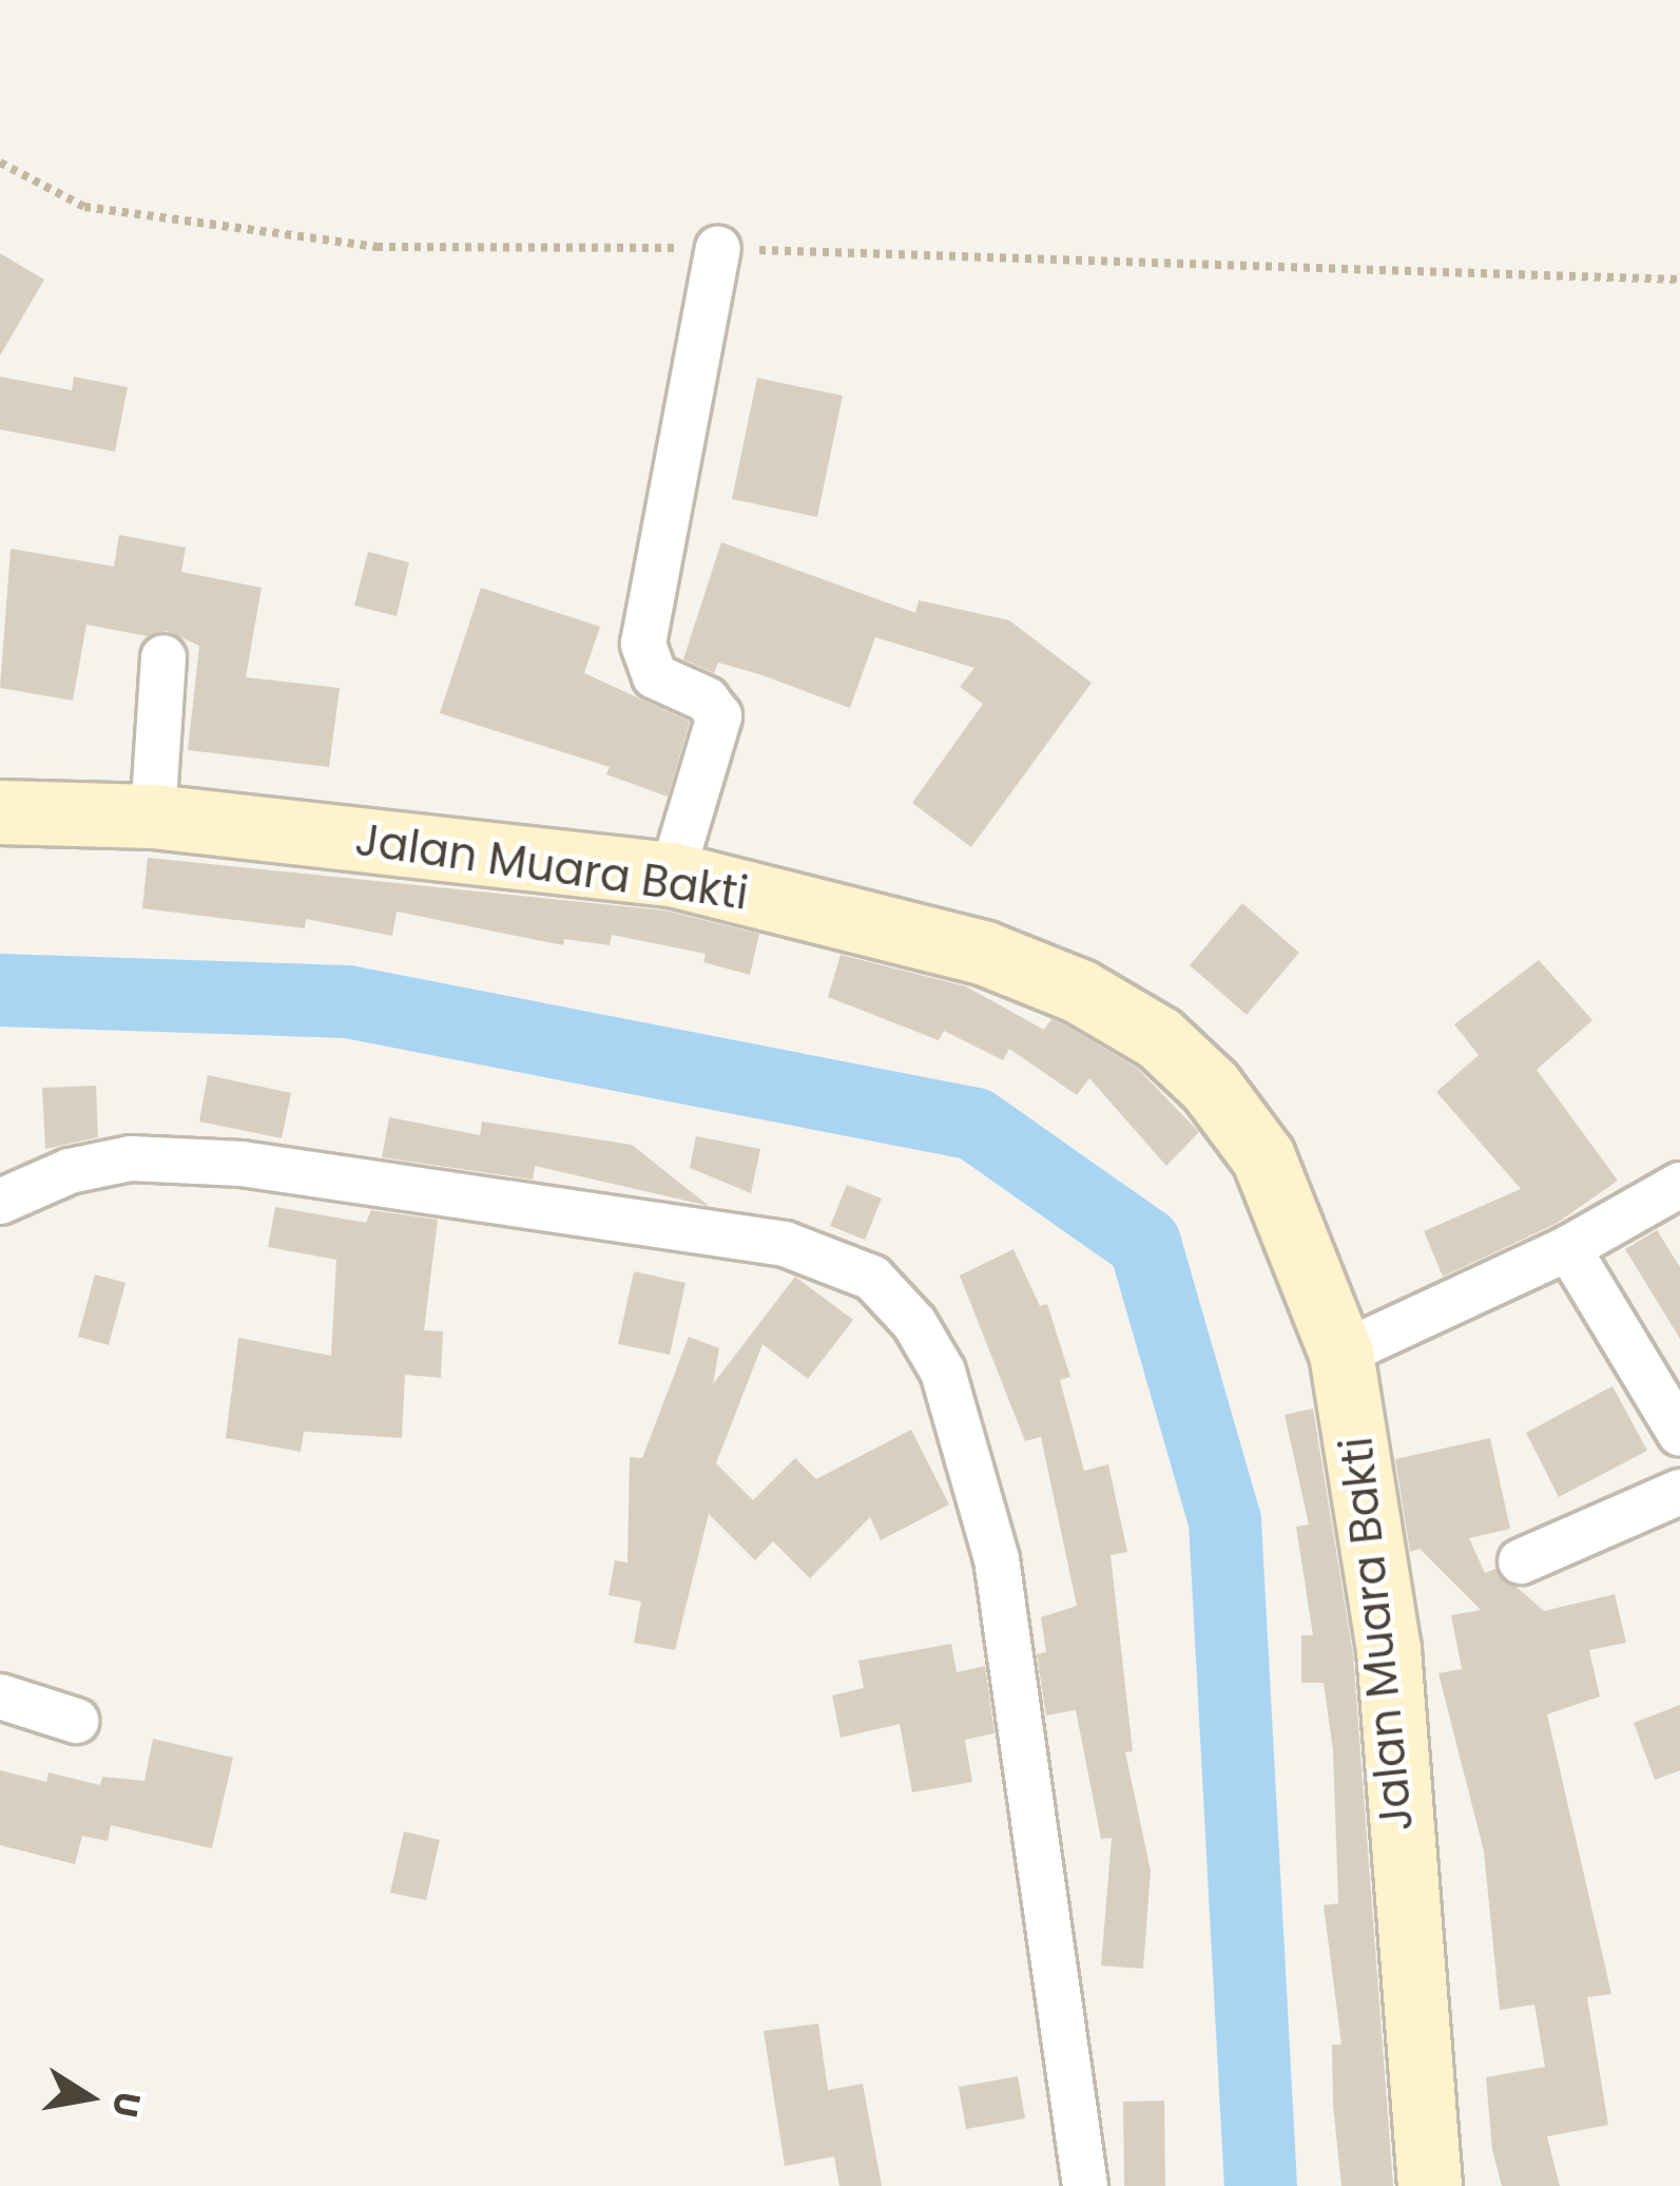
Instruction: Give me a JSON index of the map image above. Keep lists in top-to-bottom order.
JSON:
{
  "streets": {
    "street": ["Jalan Muara Bakti"]
  },
  "north": "right"
}
